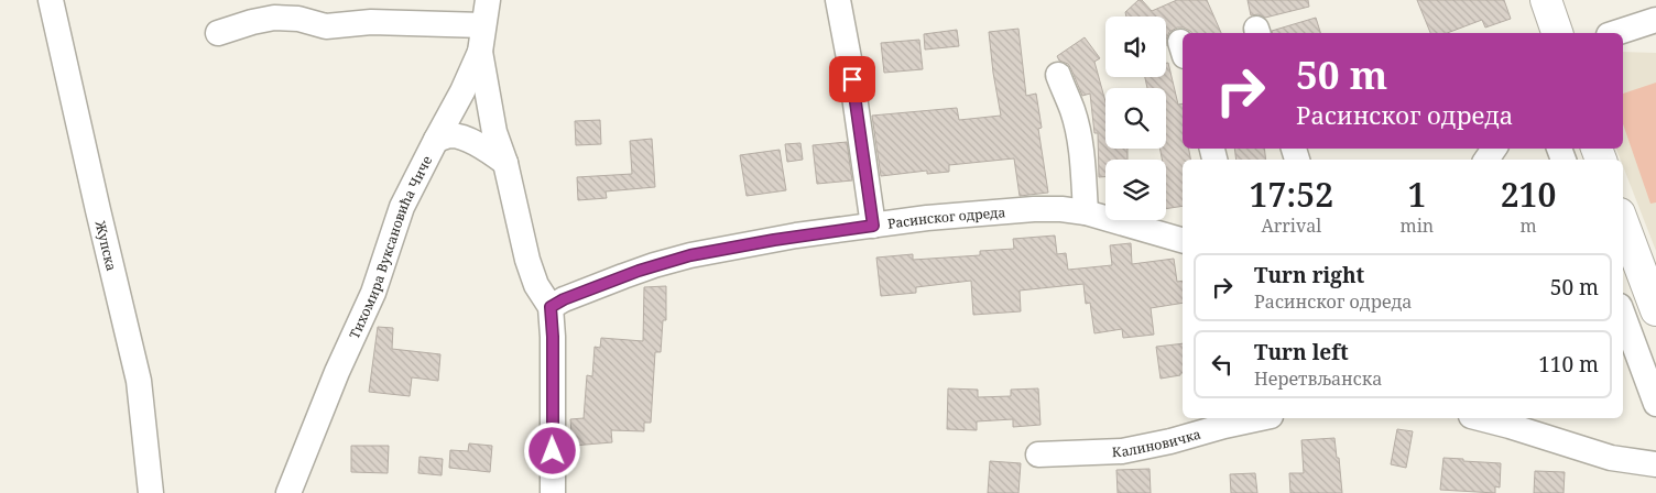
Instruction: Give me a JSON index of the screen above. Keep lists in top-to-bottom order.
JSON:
{
  "streets": {
    "street": [
      "Расинског одреда",
      "Жупска",
      "Тихомира Вуксановића Чиче",
      "Калиновичка"
    ]
  },
  "page": {
    "turn": ["50 m", "Расинског одреда"],
    "eta": [
      "17:52",
      "Arrival",
      "1",
      "min",
      "210",
      "m"
    ],
    "list": [
      {
        "name": "Turn right",
        "note": "Расинског одреда",
        "value": "50 m"
      },
      {
        "name": "Turn left",
        "note": "Неретвљанска",
        "value": "110 m"
      }
    ]
  }
}
